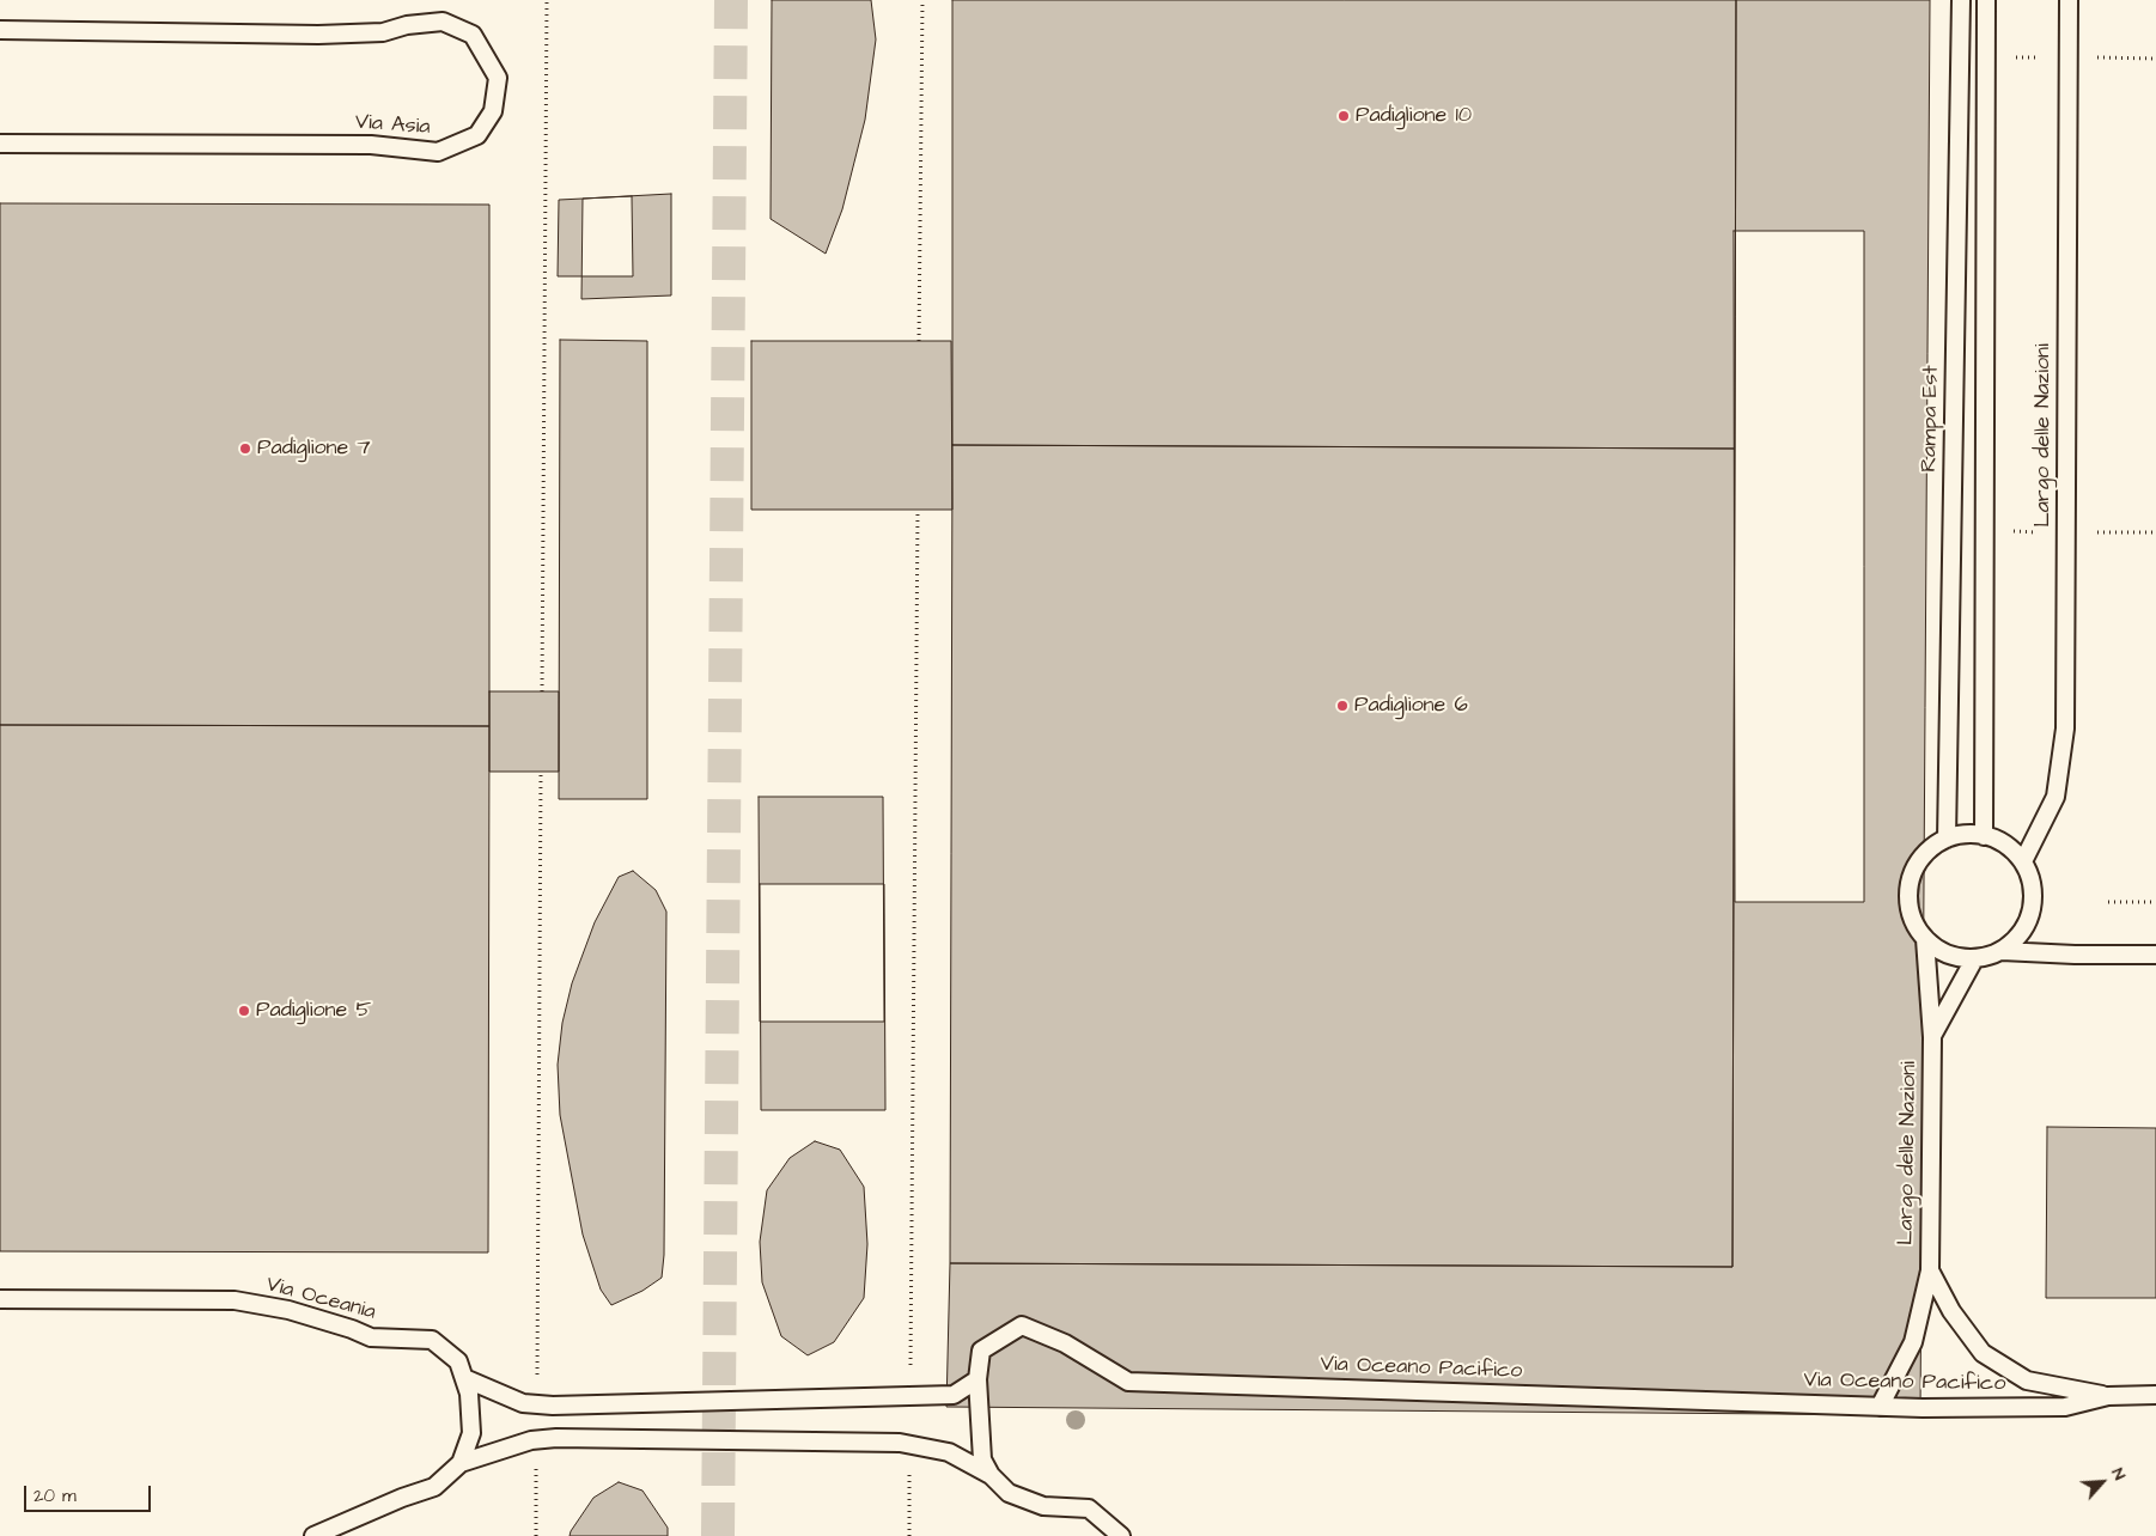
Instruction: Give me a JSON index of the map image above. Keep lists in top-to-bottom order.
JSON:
{
  "streets": {
    "lane": [
      "Via Asia",
      "Rampa Est",
      "Largo delle Nazioni",
      "Via Oceania",
      "Via Oceano Pacifico"
    ]
  },
  "crossings": [
    ["Rampa Est", "Largo delle Nazioni"],
    ["Largo delle Nazioni", "Via Oceano Pacifico"]
  ],
  "places": [
    "Padiglione 10",
    "Padiglione 7",
    "Padiglione 6",
    "Padiglione 5"
  ],
  "scale_bar": "20 m",
  "north": "top right"
}
